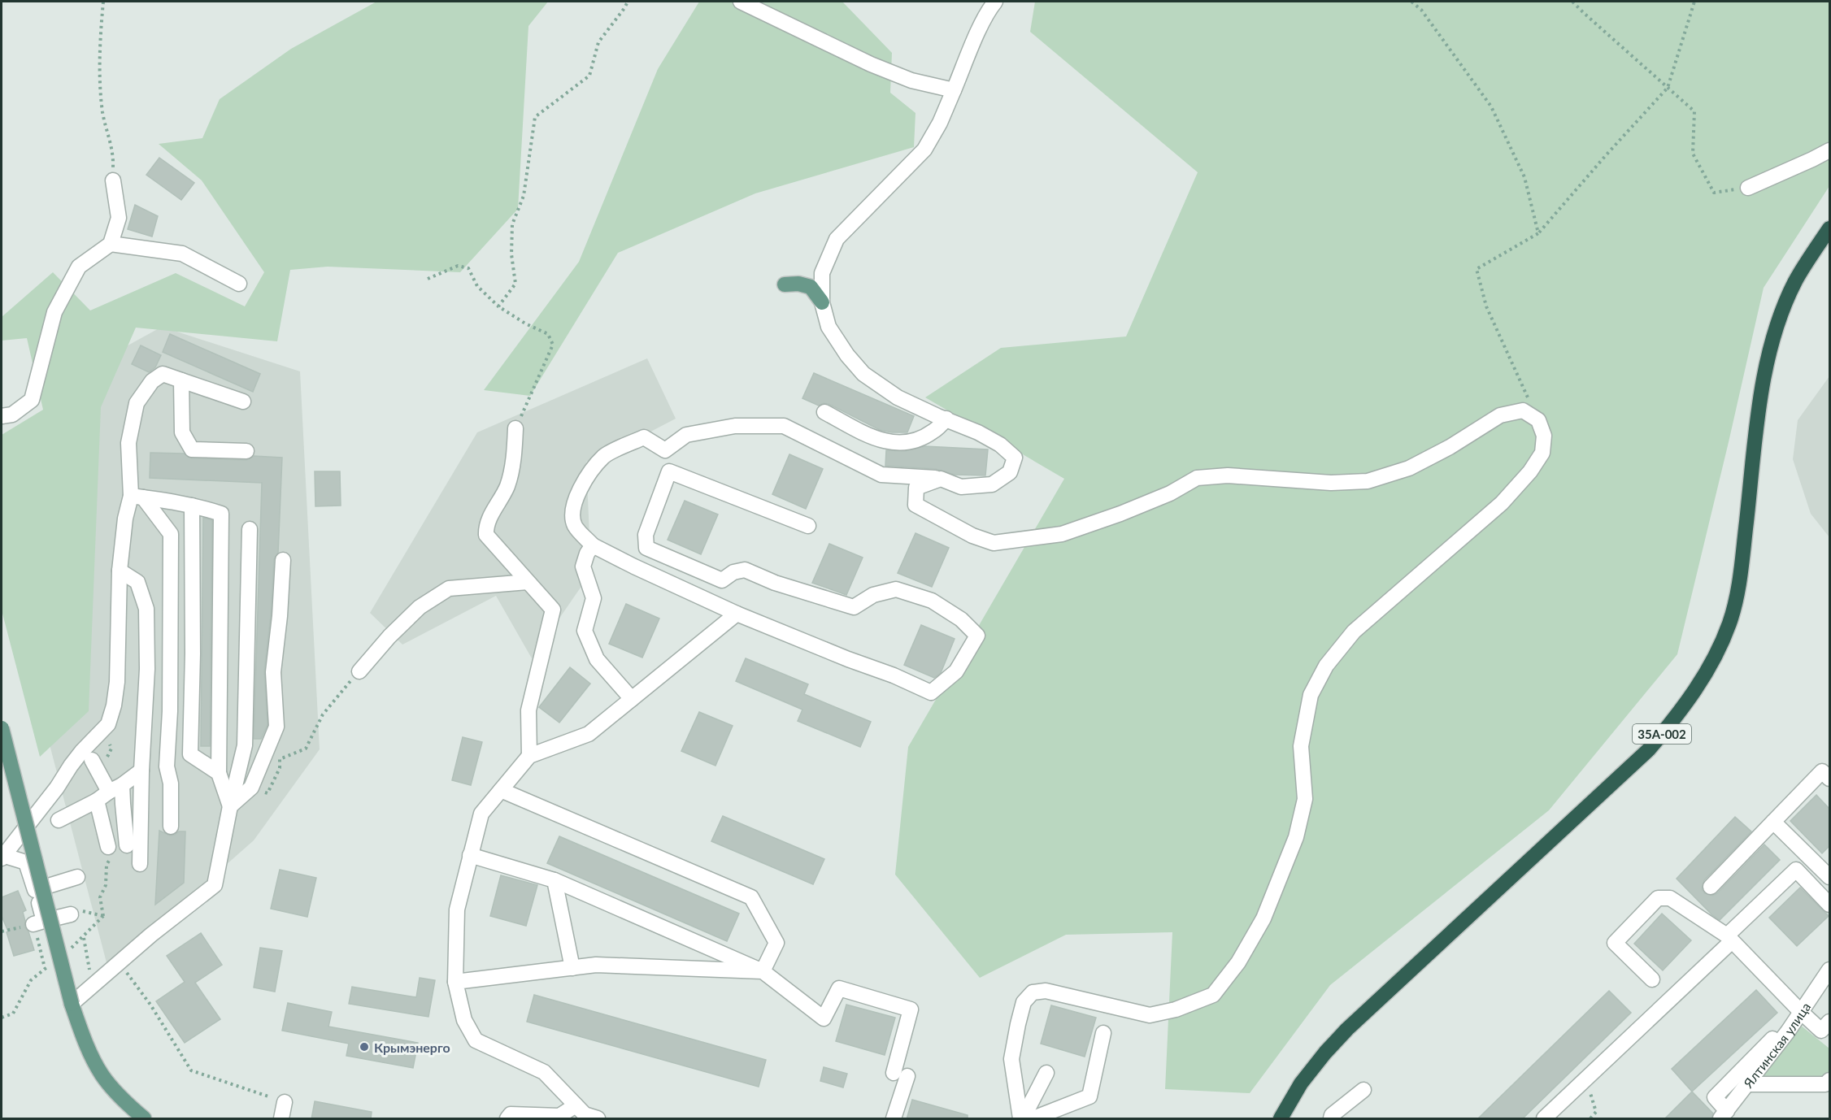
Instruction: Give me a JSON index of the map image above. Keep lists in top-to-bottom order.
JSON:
{
  "streets": {
    "highway": ["35А-002"],
    "street": ["Ялтинская улица"]
  },
  "places": ["Крымэнерго"]
}
